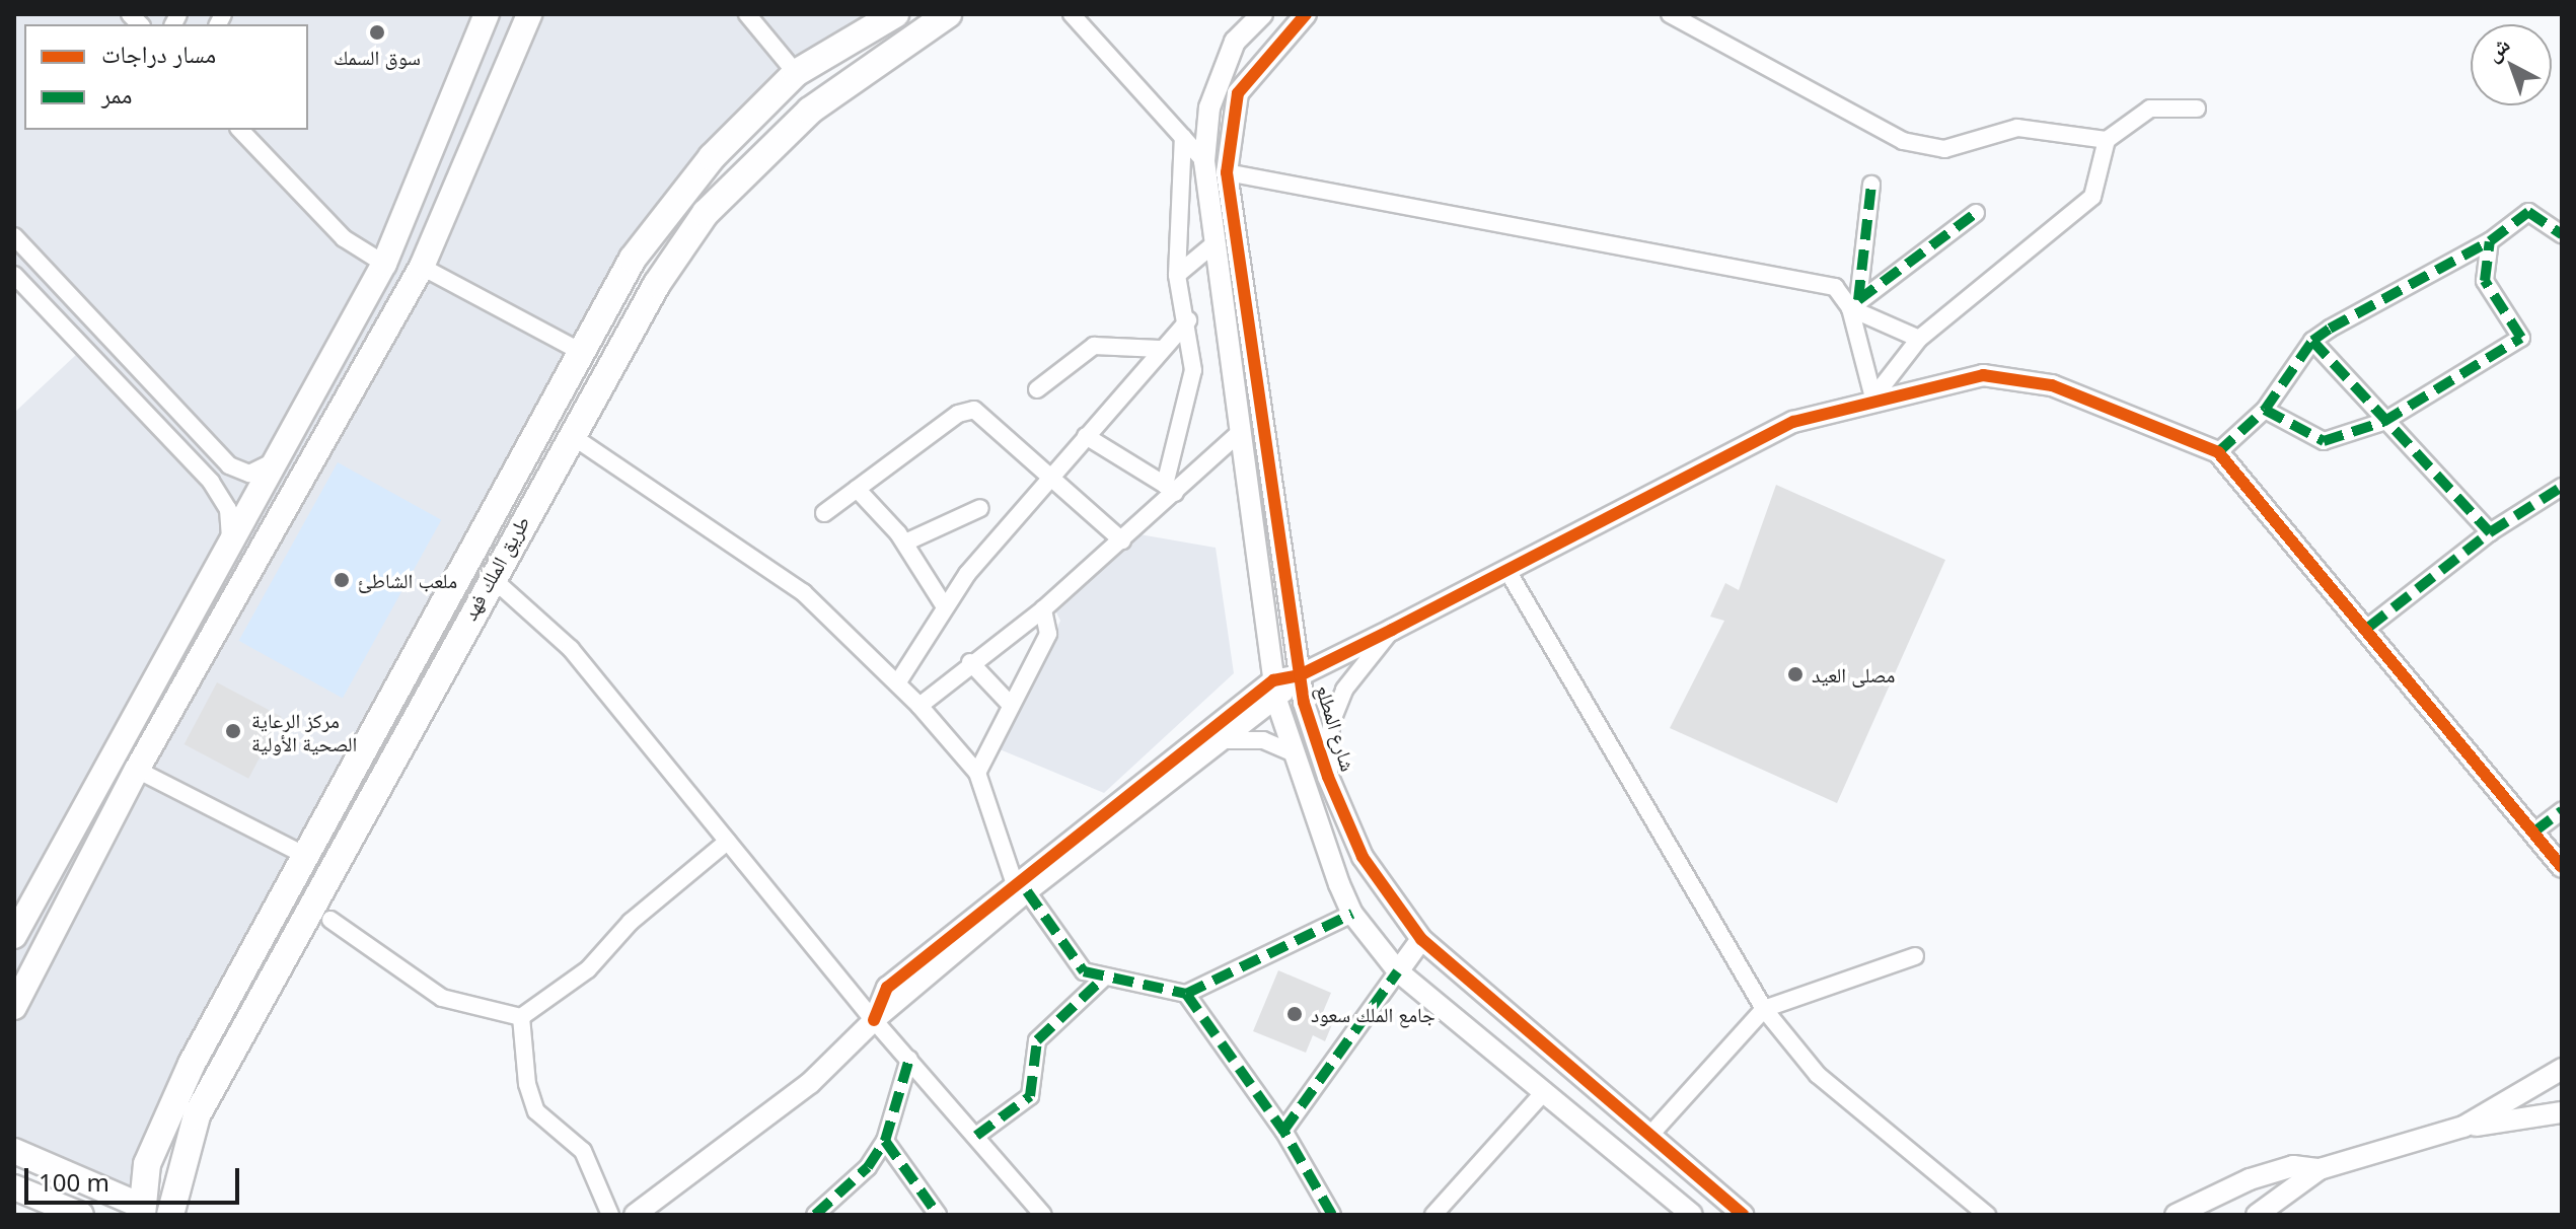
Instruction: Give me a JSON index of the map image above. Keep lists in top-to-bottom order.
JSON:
{
  "streets": {
    "main road": ["طريق الملك فهد"],
    "street": ["شارع المطلع"]
  },
  "places": [
    "سوق السمك",
    "ملعب الشاطئ",
    "مصلى العيد",
    "مركز الرعاية الصحية الأولية",
    "جامع الملك سعود"
  ],
  "legend": ["مسار دراجات", "ممر"],
  "scale_bar": "100 m",
  "north": "top left"
}
